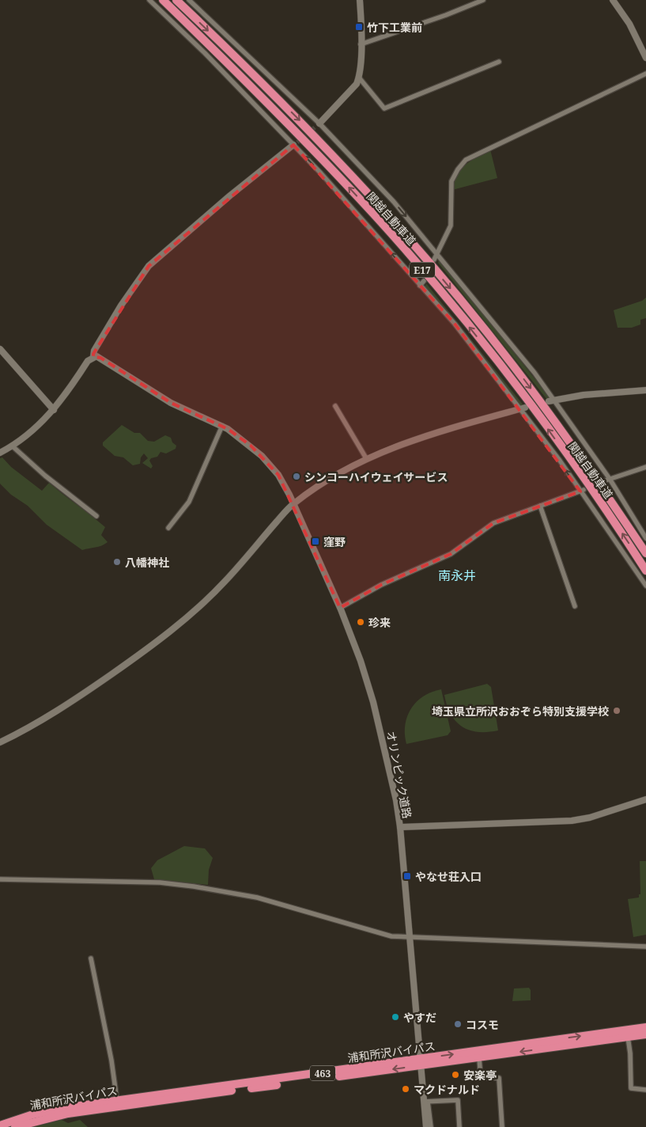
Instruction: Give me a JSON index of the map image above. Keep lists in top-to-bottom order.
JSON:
{
  "streets": {
    "highway": [
      "関越自動車道",
      "E17",
      "浦和所沢バイパス",
      "463"
    ],
    "street": ["オリンピック道路"]
  },
  "crossings": [
    ["オリンピック道路", "浦和所沢バイパス"]
  ],
  "districts": ["南永井"],
  "places": {
    "transit": ["竹下工業前", "窪野", "やなせ荘入口"],
    "other": [
      "シンコーハイウェイサービス",
      "八幡神社",
      "珍来",
      "埼玉県立所沢おおぞら特別支援学校",
      "やすだ",
      "コスモ",
      "安楽亭",
      "マクドナルド"
    ]
  }
}
